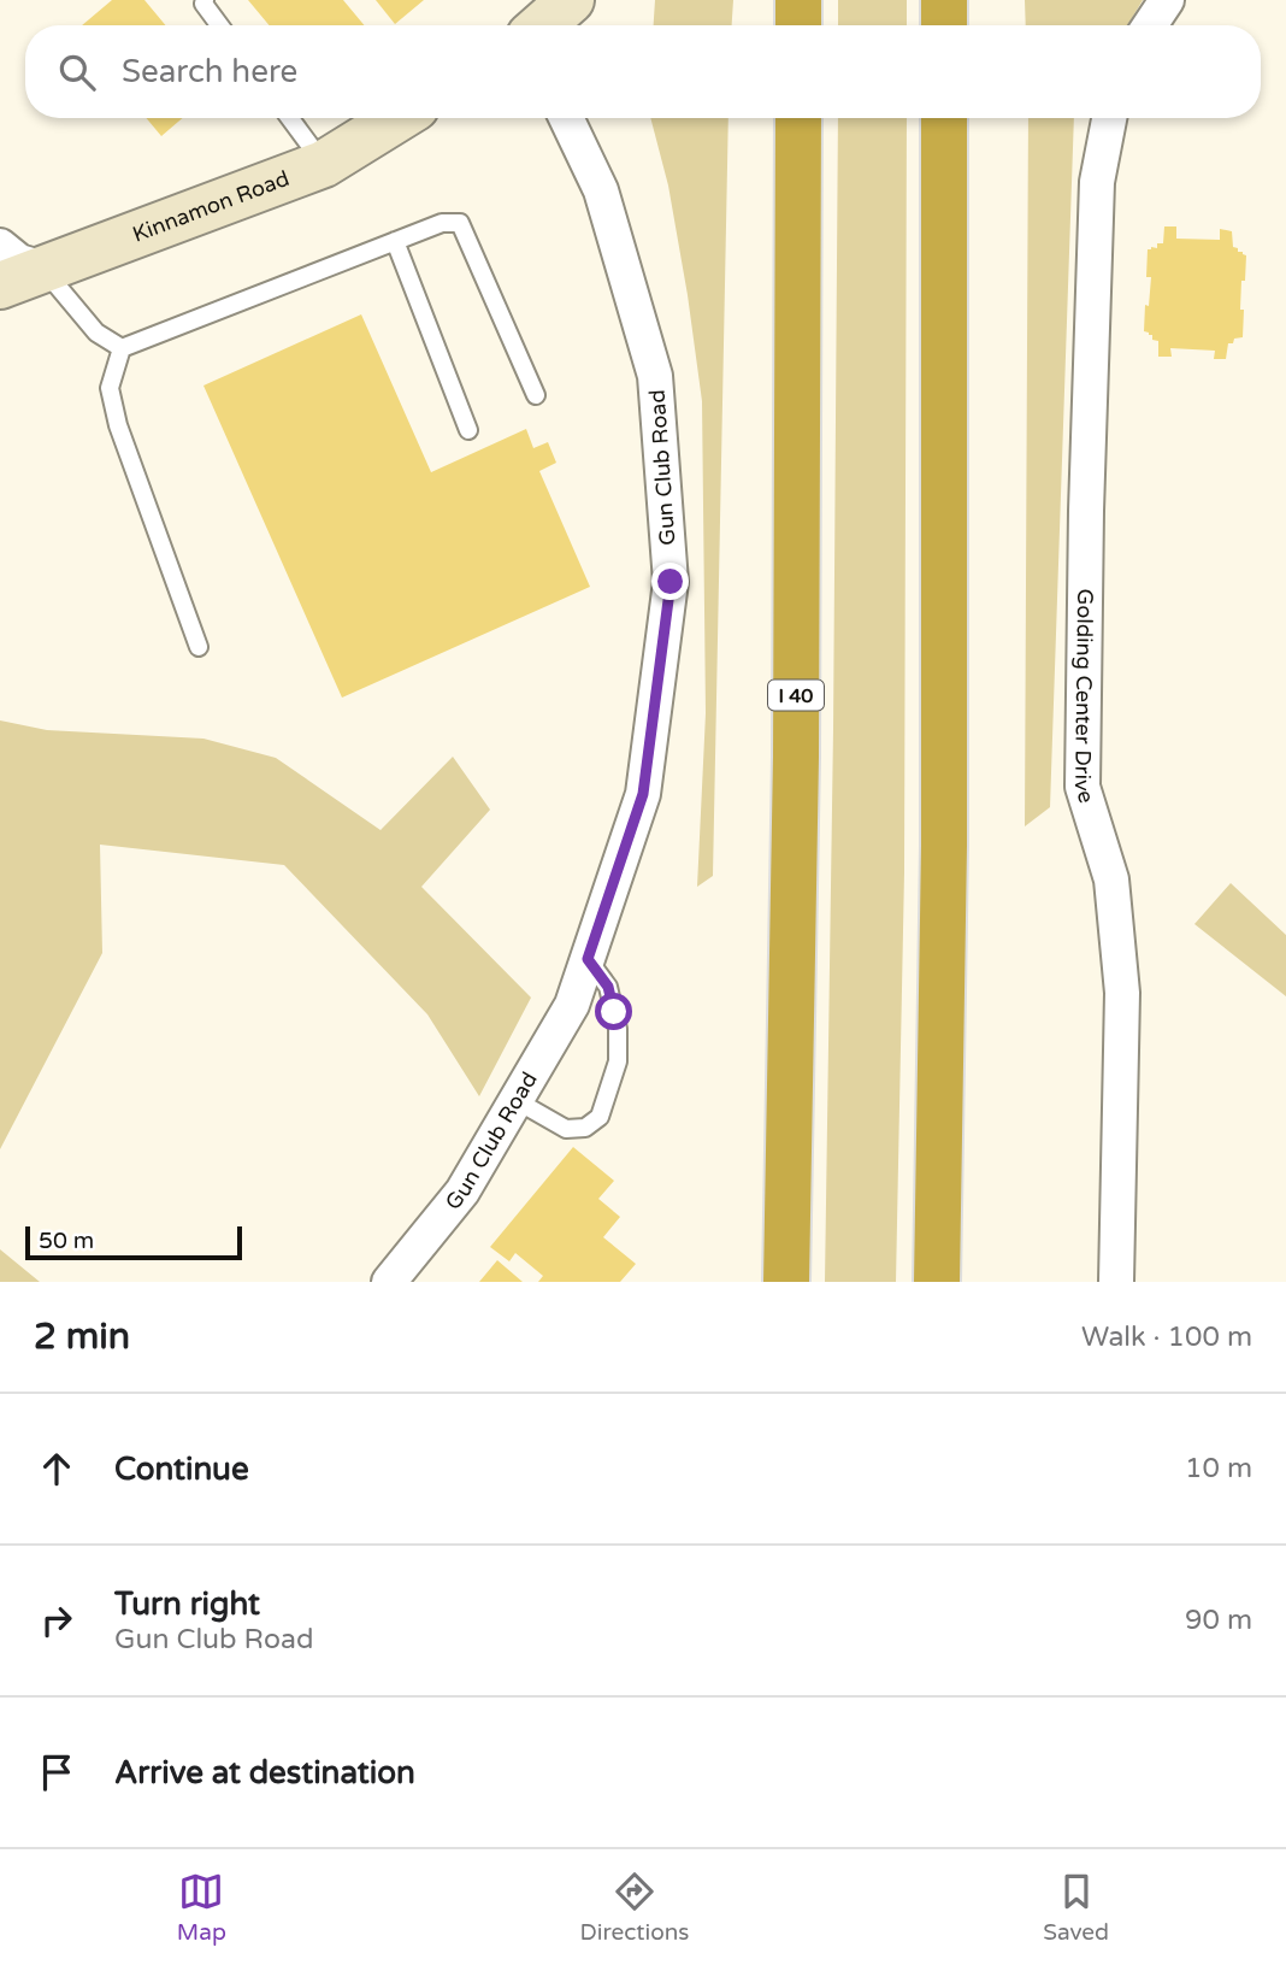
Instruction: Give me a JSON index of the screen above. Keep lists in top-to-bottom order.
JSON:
{
  "streets": {
    "highway": ["I 40"],
    "main road": ["Kinnamon Road"],
    "street": ["Gun Club Road", "Golding Center Drive"]
  },
  "scale_bar": "50 m",
  "page": {
    "search": "Search here",
    "scale": "50 m",
    "heading": ["2 min", "Walk · 100 m"],
    "list": [
      ["Continue", "10 m"],
      ["Turn right", "Gun Club Road", "90 m"],
      "Arrive at destination"
    ],
    "nav": ["Map", "Directions", "Saved"]
  }
}
